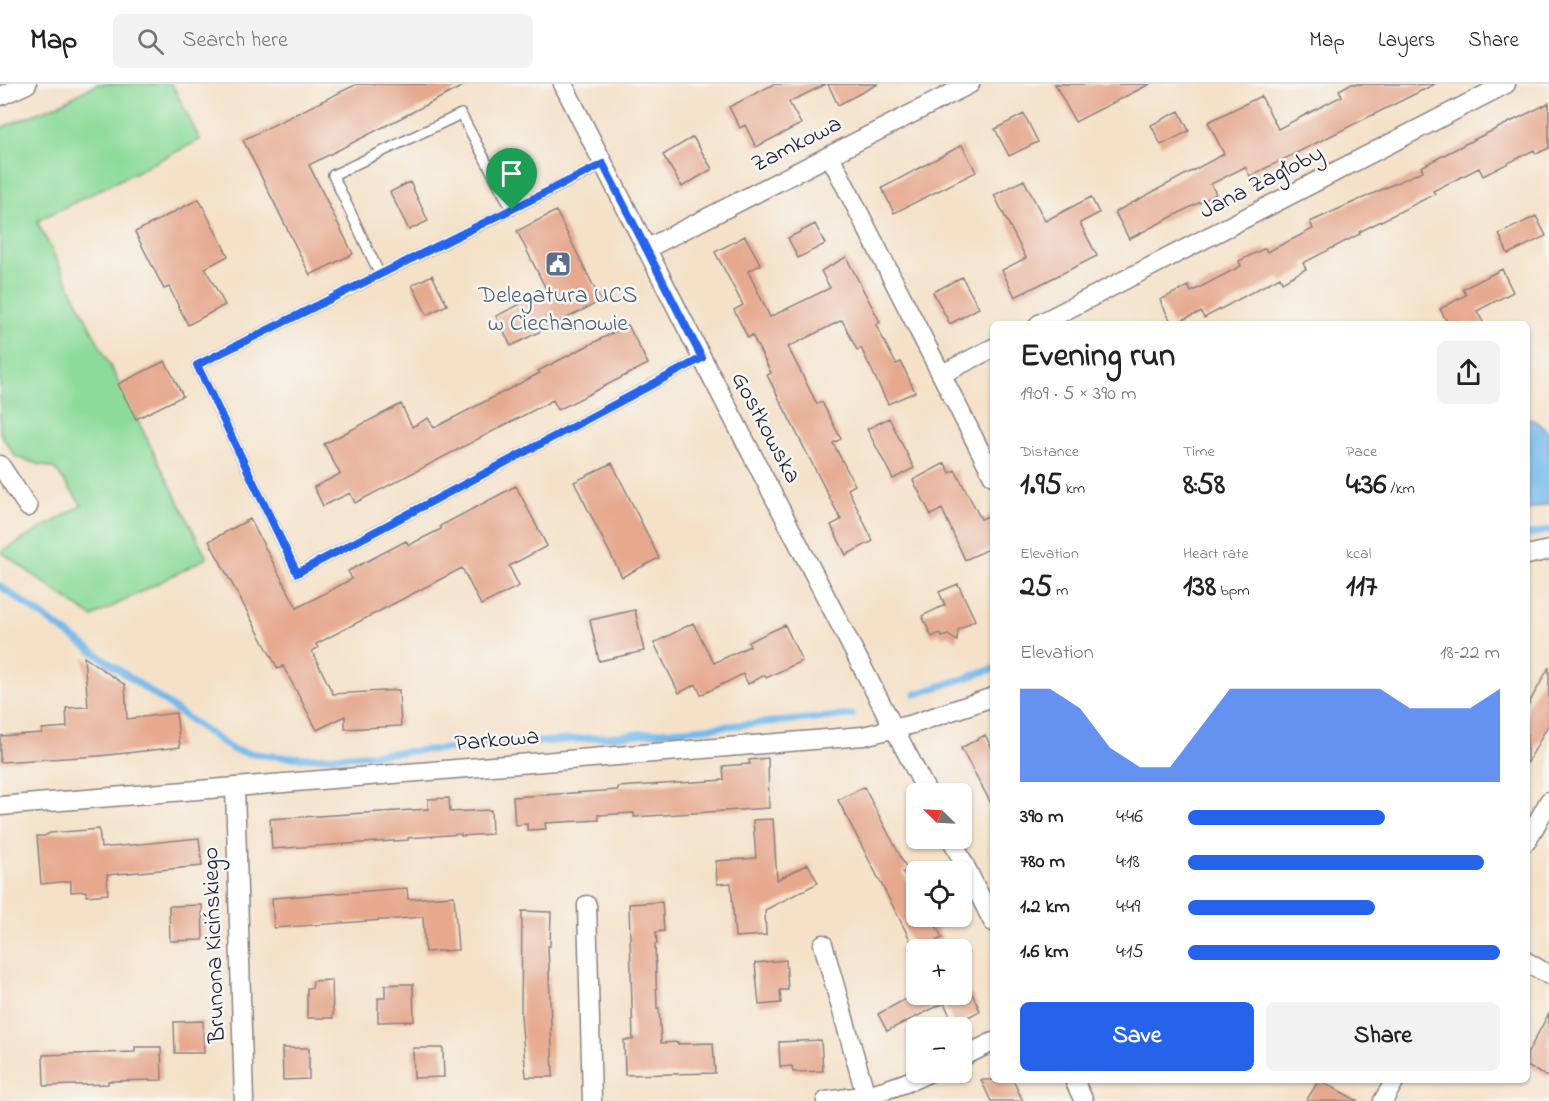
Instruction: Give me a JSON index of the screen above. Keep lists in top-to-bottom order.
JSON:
{
  "streets": {
    "street": [
      "Zamkowa",
      "Jana Zagłoby",
      "Gostkowska",
      "Parkowa",
      "Brunona Kicińskiego"
    ]
  },
  "crossings": [
    ["Zamkowa", "Gostkowska"],
    ["Gostkowska", "Parkowa"],
    ["Parkowa", "Brunona Kicińskiego"]
  ],
  "places": {
    "public building": ["Delegatura UCS w Ciechanowie"]
  },
  "north": "top left",
  "page": {
    "header": "Map",
    "search": "Search here",
    "nav": ["Map", "Layers", "Share"],
    "heading": ["Evening run", "19:09 · 5 × 390 m"],
    "stats": [
      ["Distance", "1.95 km"],
      ["Time", "8:58"],
      ["Pace", "4:36 /km"],
      ["Elevation", "25 m"],
      ["Heart rate", "138 bpm"],
      ["kcal", "117"]
    ],
    "chart": ["Elevation", "18–22 m"],
    "map_buttons": ["+", "−"],
    "list": [
      {
        "name": "390 m",
        "note": "4:46"
      },
      {
        "name": "780 m",
        "note": "4:18"
      },
      {
        "name": "1.2 km",
        "note": "4:49"
      },
      {
        "name": "1.6 km",
        "note": "4:15"
      }
    ],
    "buttons": ["Save", "Share"]
  }
}
